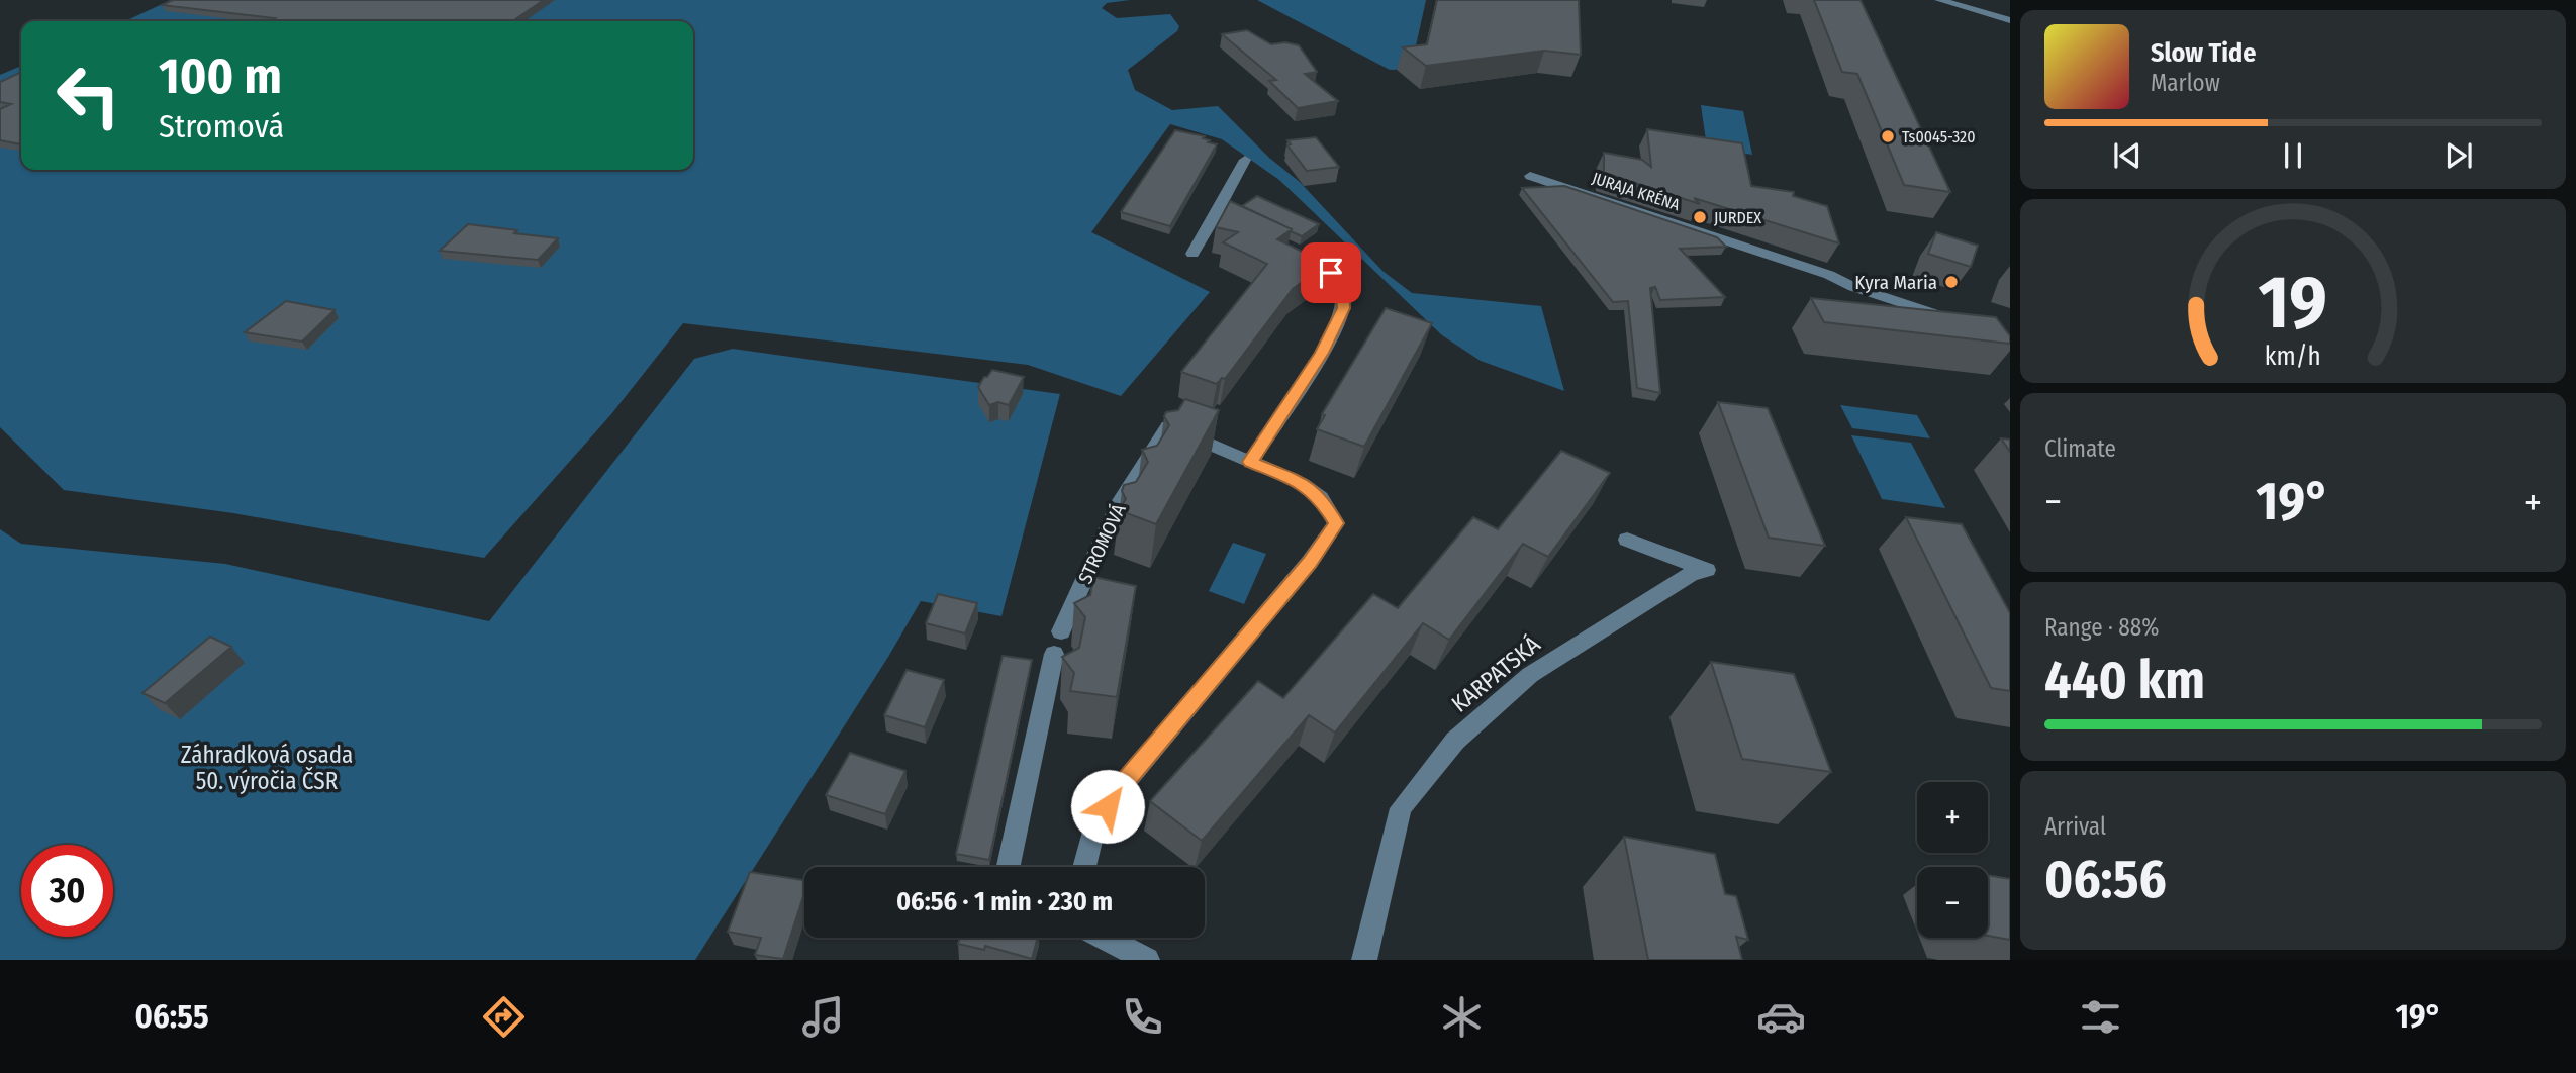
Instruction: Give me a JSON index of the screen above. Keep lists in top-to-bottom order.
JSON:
{
  "streets": {
    "street": ["JURAJA KRÉNA", "STROMOVÁ", "KARPATSKÁ"]
  },
  "parks": ["Záhradková osada 50. výročia ČSR"],
  "places": ["Ts0045-320", "JURDEX", "Kyra Maria"],
  "page": {
    "turn": ["100 m", "Stromová"],
    "song": ["Slow Tide", "Marlow"],
    "tile": [
      "Climate",
      ["Range · 88%", "440 km"],
      ["Arrival", "06:56"]
    ],
    "heat": ["−", "19°", "+"],
    "map_buttons": ["+", "−"],
    "limit": "30",
    "trip": "06:56 · 1 min · 230 m",
    "tabs": ["06:55", "19°"],
    "gauge": ["19", "km/h"]
  }
}
